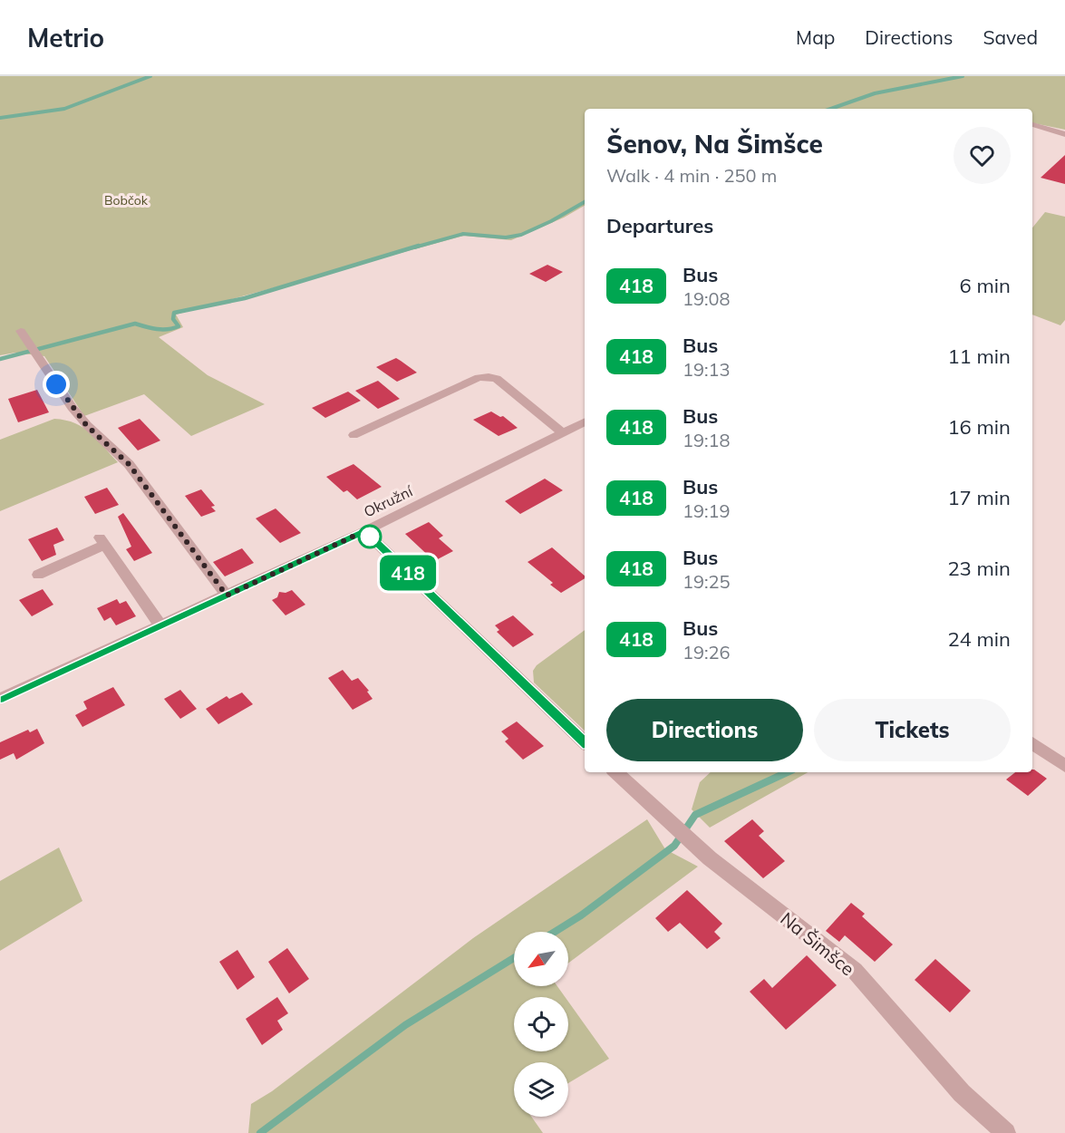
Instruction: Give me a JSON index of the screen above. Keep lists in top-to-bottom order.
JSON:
{
  "streets": {
    "street": ["Okružní", "Na Šimšce"]
  },
  "parks": ["Bobčok"],
  "lines": ["bus line 418"],
  "north": "bottom left",
  "page": {
    "header": "Metrio",
    "nav": ["Map", "Directions", "Saved"],
    "on_map": "418",
    "heading": [
      ["Šenov, Na Šimšce", "Walk · 4 min · 250 m"],
      "Departures"
    ],
    "list": [
      {
        "mark": "418",
        "name": "Bus",
        "note": "19:08",
        "value": "6 min"
      },
      {
        "mark": "418",
        "name": "Bus",
        "note": "19:13",
        "value": "11 min"
      },
      {
        "mark": "418",
        "name": "Bus",
        "note": "19:18",
        "value": "16 min"
      },
      {
        "mark": "418",
        "name": "Bus",
        "note": "19:19",
        "value": "17 min"
      },
      {
        "mark": "418",
        "name": "Bus",
        "note": "19:25",
        "value": "23 min"
      },
      {
        "mark": "418",
        "name": "Bus",
        "note": "19:26",
        "value": "24 min"
      }
    ],
    "buttons": ["Directions", "Tickets"]
  }
}
